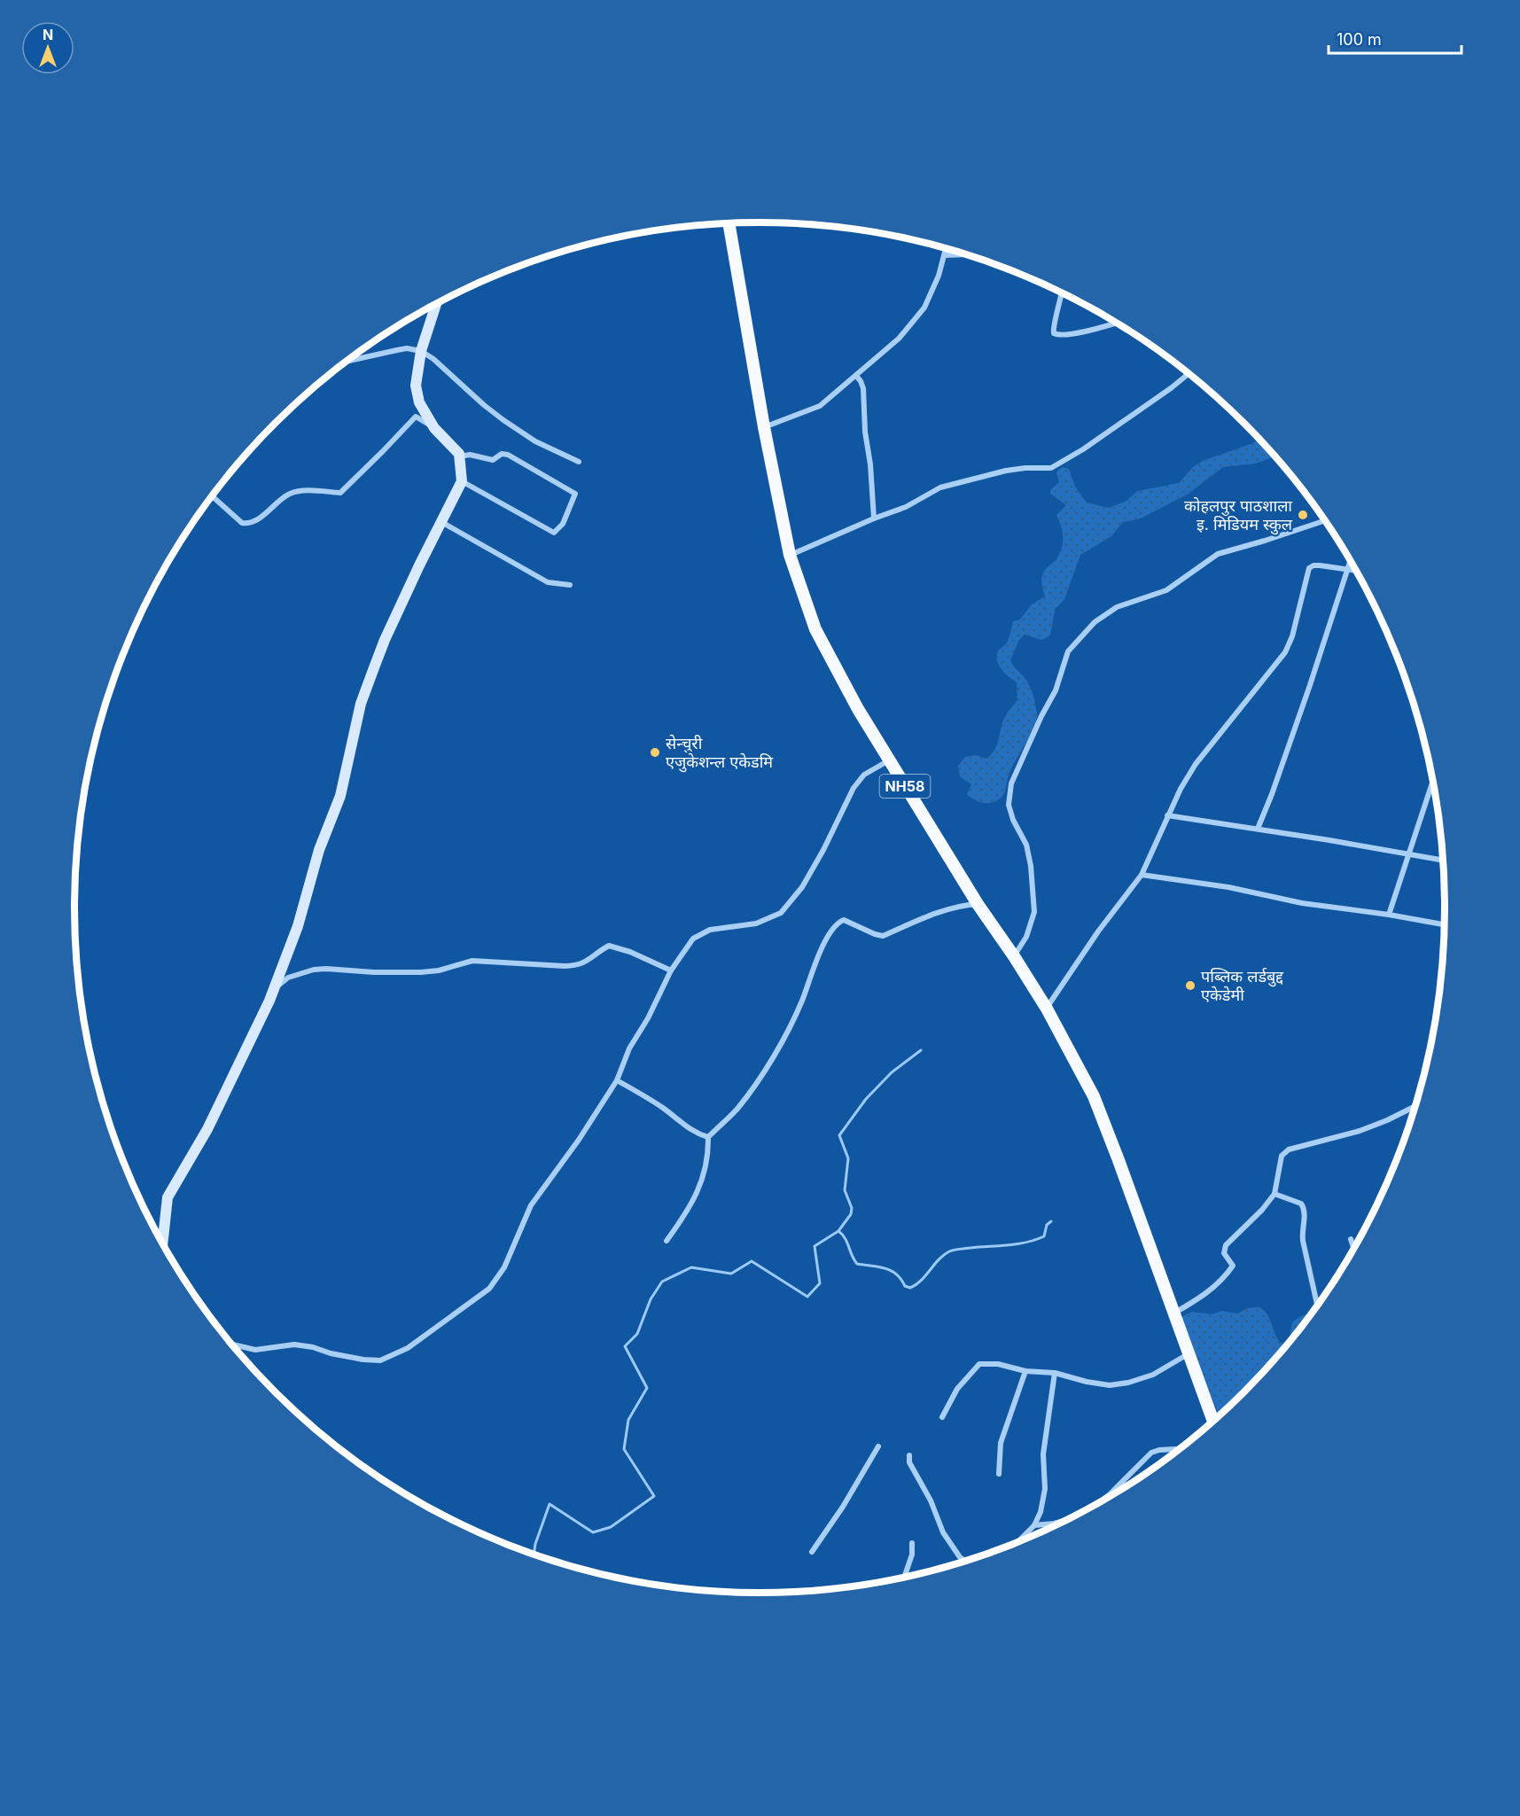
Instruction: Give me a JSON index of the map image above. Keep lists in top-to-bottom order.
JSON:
{
  "streets": {
    "main road": ["NH58"]
  },
  "places": ["कोहलपुर पाठशाला इ. मिडियम स्कुल", "सेन्चुरी एजुकेशन्ल एकेडमि", "पब्लिक लर्डबुद्द एकेडेमी"],
  "scale_bar": "100 m",
  "north": "top"
}
